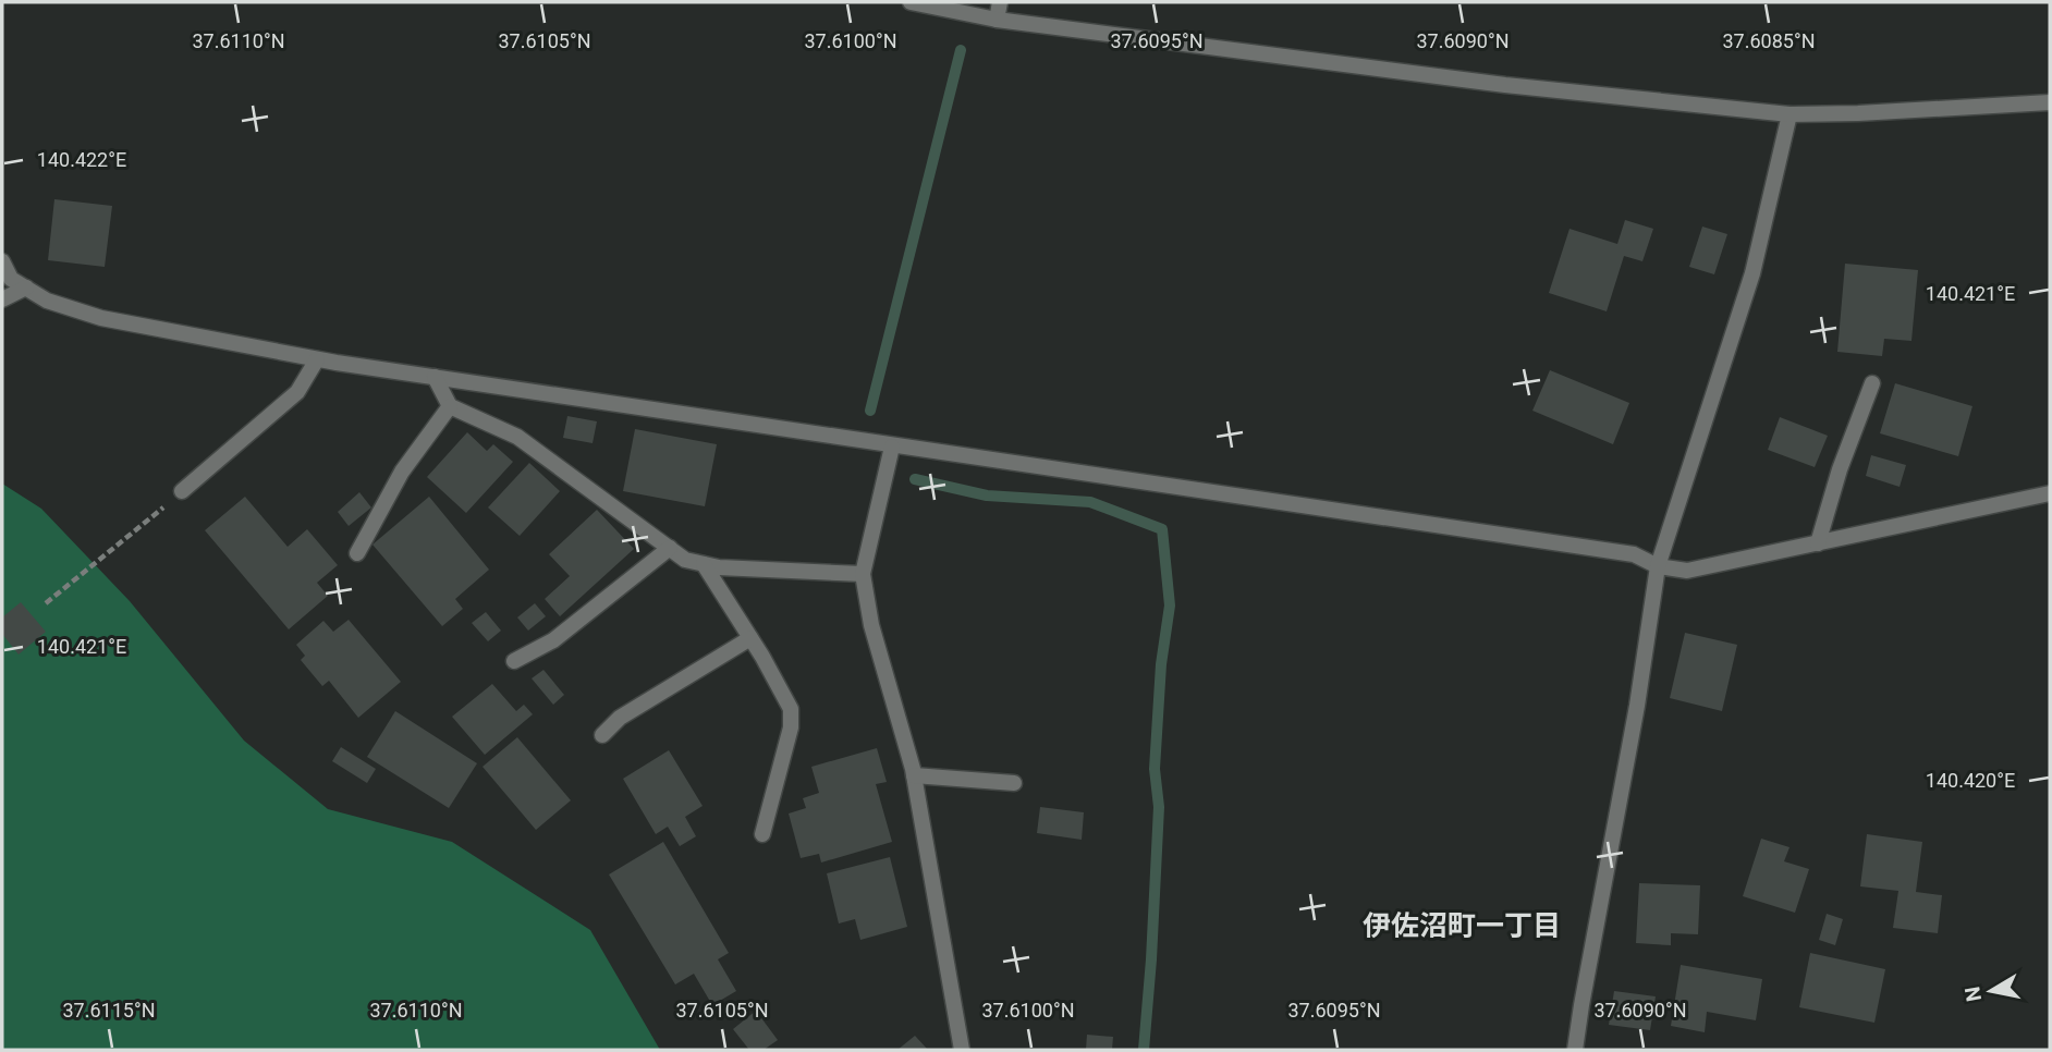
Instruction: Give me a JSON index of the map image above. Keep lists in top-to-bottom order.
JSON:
{
  "districts": ["伊佐沼町一丁目"],
  "north": "left",
  "coordinates": [
    "37.6110°N",
    "37.6105°N",
    "37.6100°N",
    "37.6095°N",
    "37.6090°N",
    "37.6085°N",
    "140.422°E",
    "140.421°E",
    "140.420°E",
    "37.6115°N"
  ]
}
